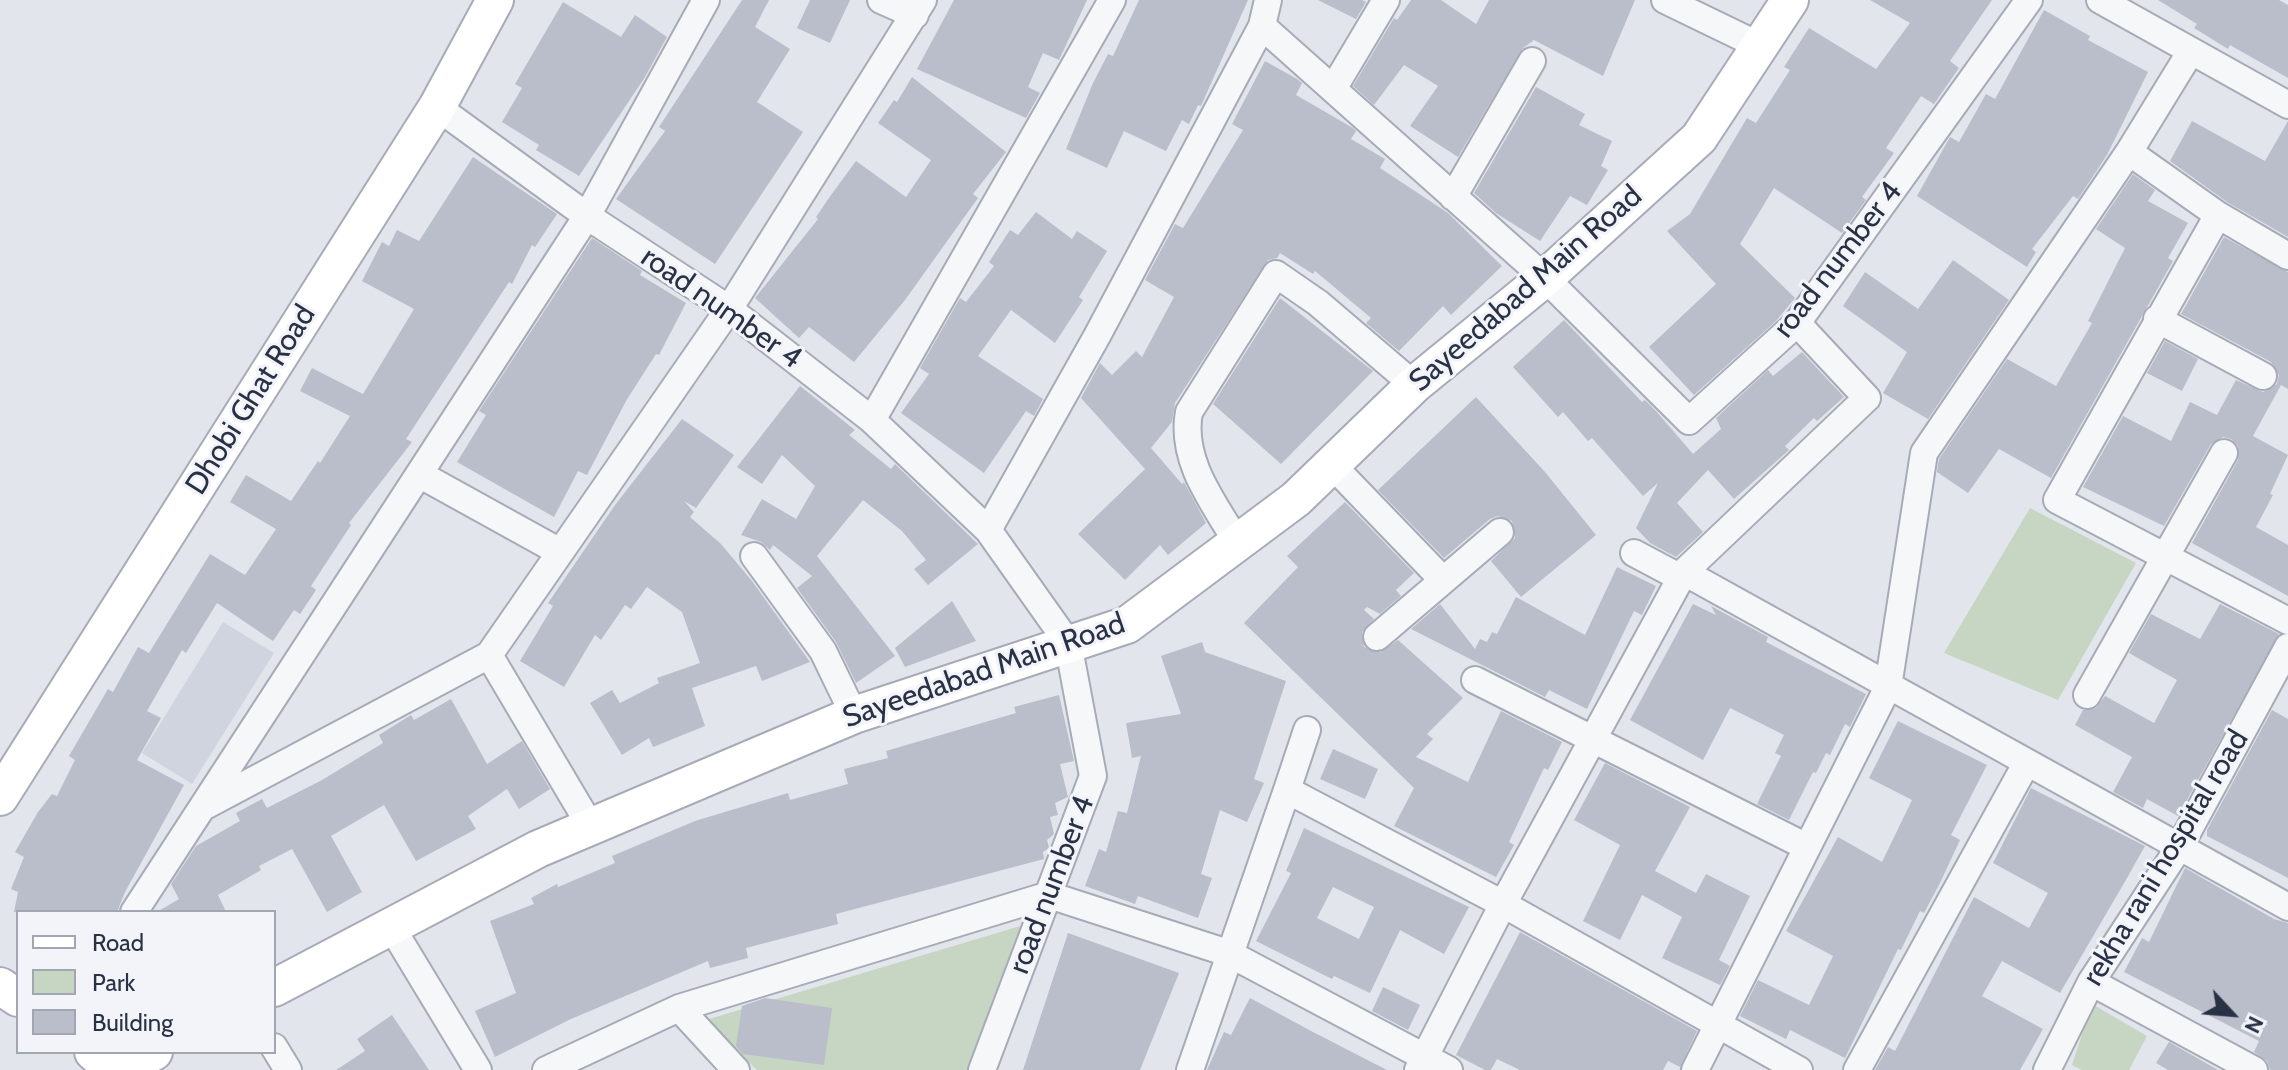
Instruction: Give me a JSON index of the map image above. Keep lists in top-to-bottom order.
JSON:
{
  "streets": {
    "main road": ["Sayeedabad Main Road", "Dhobi Ghat Road"],
    "street": ["road number 4", "rekha rani hospital road"]
  },
  "crossings": [
    ["road number 4", "Sayeedabad Main Road"],
    ["road number 4", "Dhobi Ghat Road"]
  ],
  "legend": ["Road", "Park", "Building"],
  "north": "bottom right"
}
